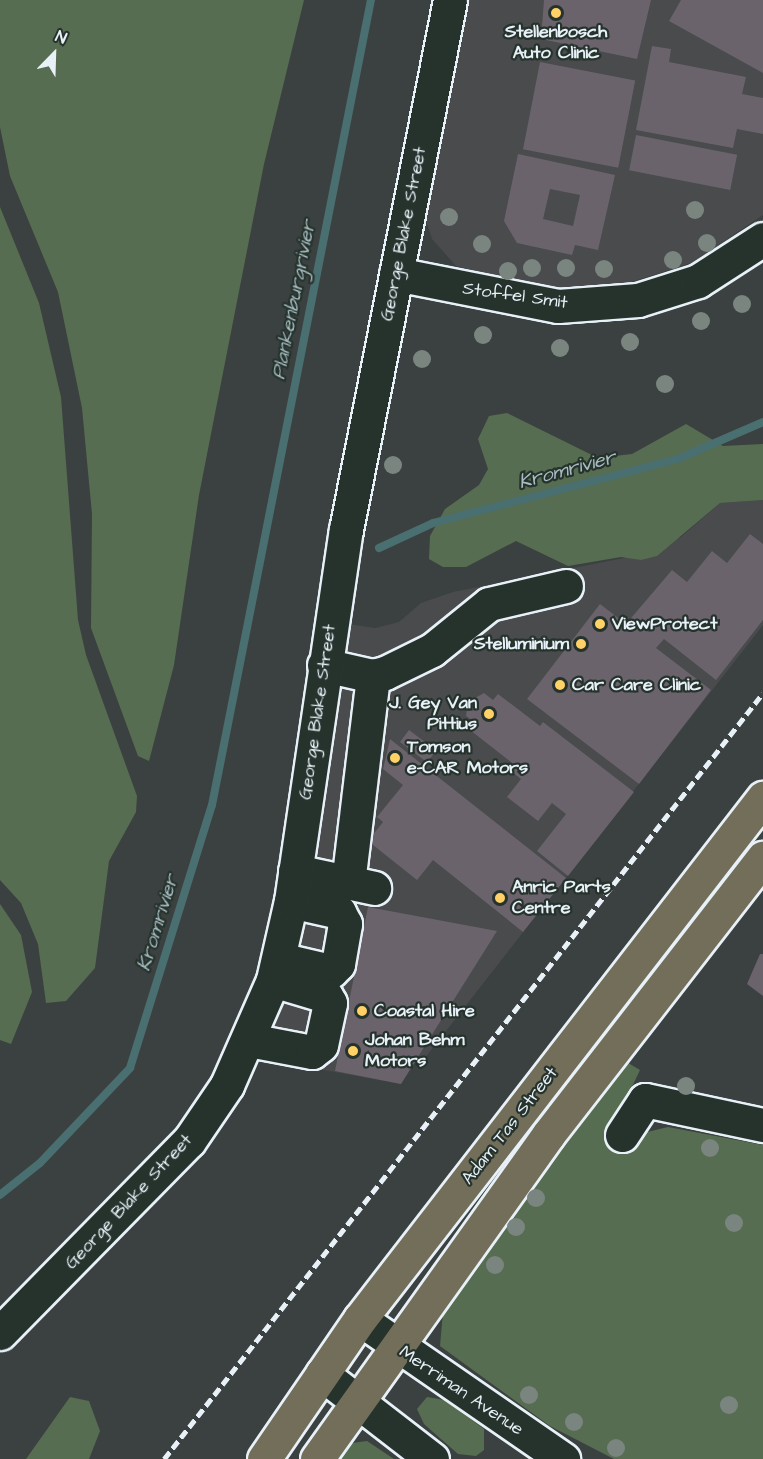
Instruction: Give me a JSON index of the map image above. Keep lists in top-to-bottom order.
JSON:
{
  "streets": {
    "main road": ["Adam Tas Street"],
    "street": ["George Blake Street", "Stoffel Smit", "Merriman Avenue"]
  },
  "crossings": [
    ["George Blake Street", "Stoffel Smit"],
    ["Adam Tas Street", "Merriman Avenue"]
  ],
  "water": ["Plankenburgrivier", "Kromrivier"],
  "places": [
    "Stellenbosch Auto Clinic",
    "ViewProtect",
    "Stelluminium",
    "Car Care Clinic",
    "J. Gey Van Pittius",
    "Tomson e-CAR Motors",
    "Anric Parts Centre",
    "Coastal Hire",
    "Johan Behm Motors"
  ],
  "north": "top right"
}
